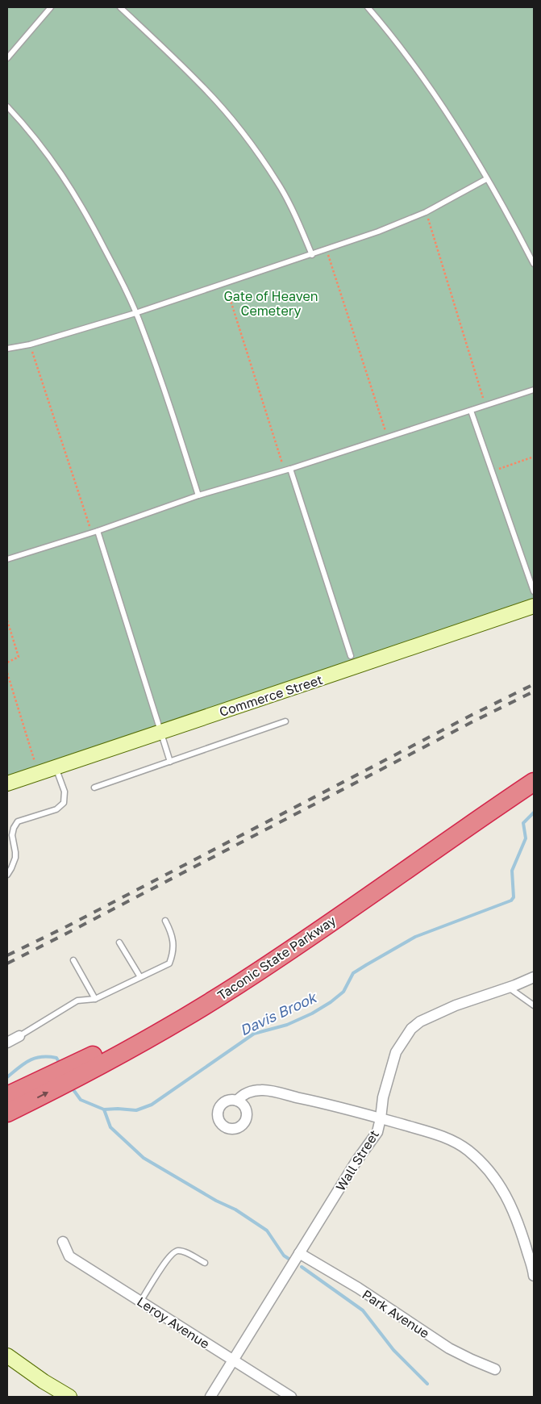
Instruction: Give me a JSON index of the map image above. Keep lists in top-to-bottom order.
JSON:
{
  "streets": {
    "highway": ["Taconic State Parkway"],
    "street": [
      "Commerce Street",
      "Wall Street",
      "Park Avenue",
      "Leroy Avenue"
    ]
  },
  "crossings": [
    ["Wall Street", "Park Avenue"],
    ["Wall Street", "Leroy Avenue"]
  ],
  "water": ["Davis Brook"],
  "parks": ["Gate of Heaven Cemetery"]
}
